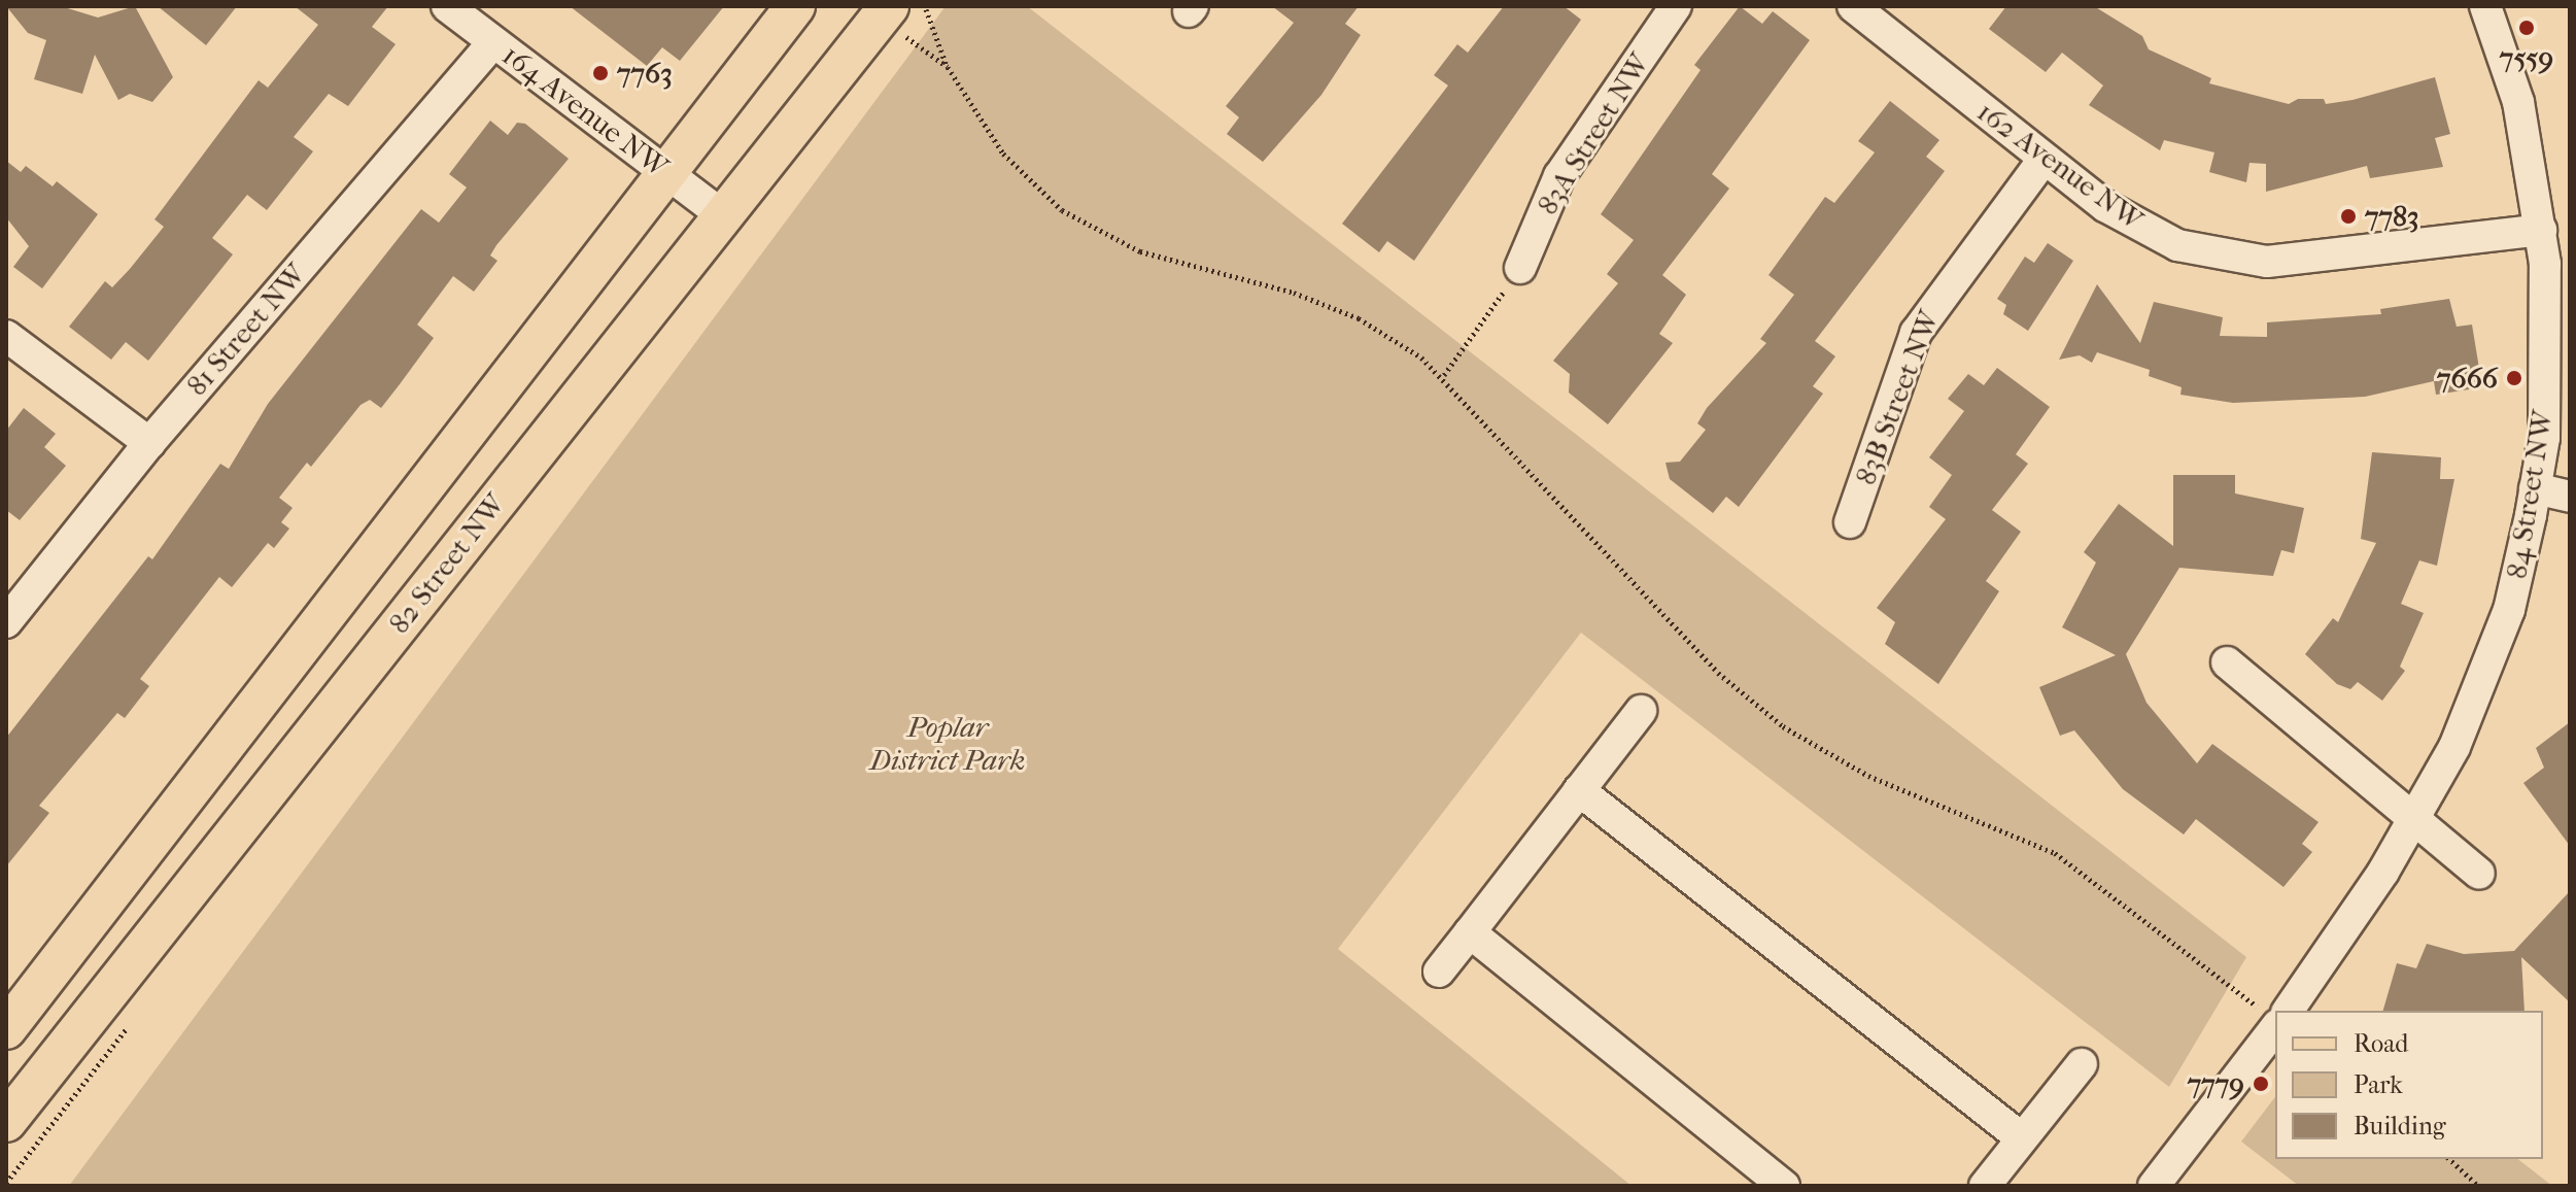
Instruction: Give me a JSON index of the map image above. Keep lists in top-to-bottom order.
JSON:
{
  "streets": {
    "main road": ["82 Street NW"],
    "street": [
      "164 Avenue NW",
      "83A Street NW",
      "162 Avenue NW",
      "81 Street NW",
      "83B Street NW",
      "84 Street NW"
    ]
  },
  "crossings": [
    ["164 Avenue NW", "81 Street NW"],
    ["164 Avenue NW", "82 Street NW"],
    ["162 Avenue NW", "83B Street NW"],
    ["162 Avenue NW", "84 Street NW"]
  ],
  "parks": ["Poplar District Park"],
  "places": [
    "7559",
    "7763",
    "7783",
    "7666",
    "7779"
  ],
  "legend": ["Road", "Park", "Building"]
}
